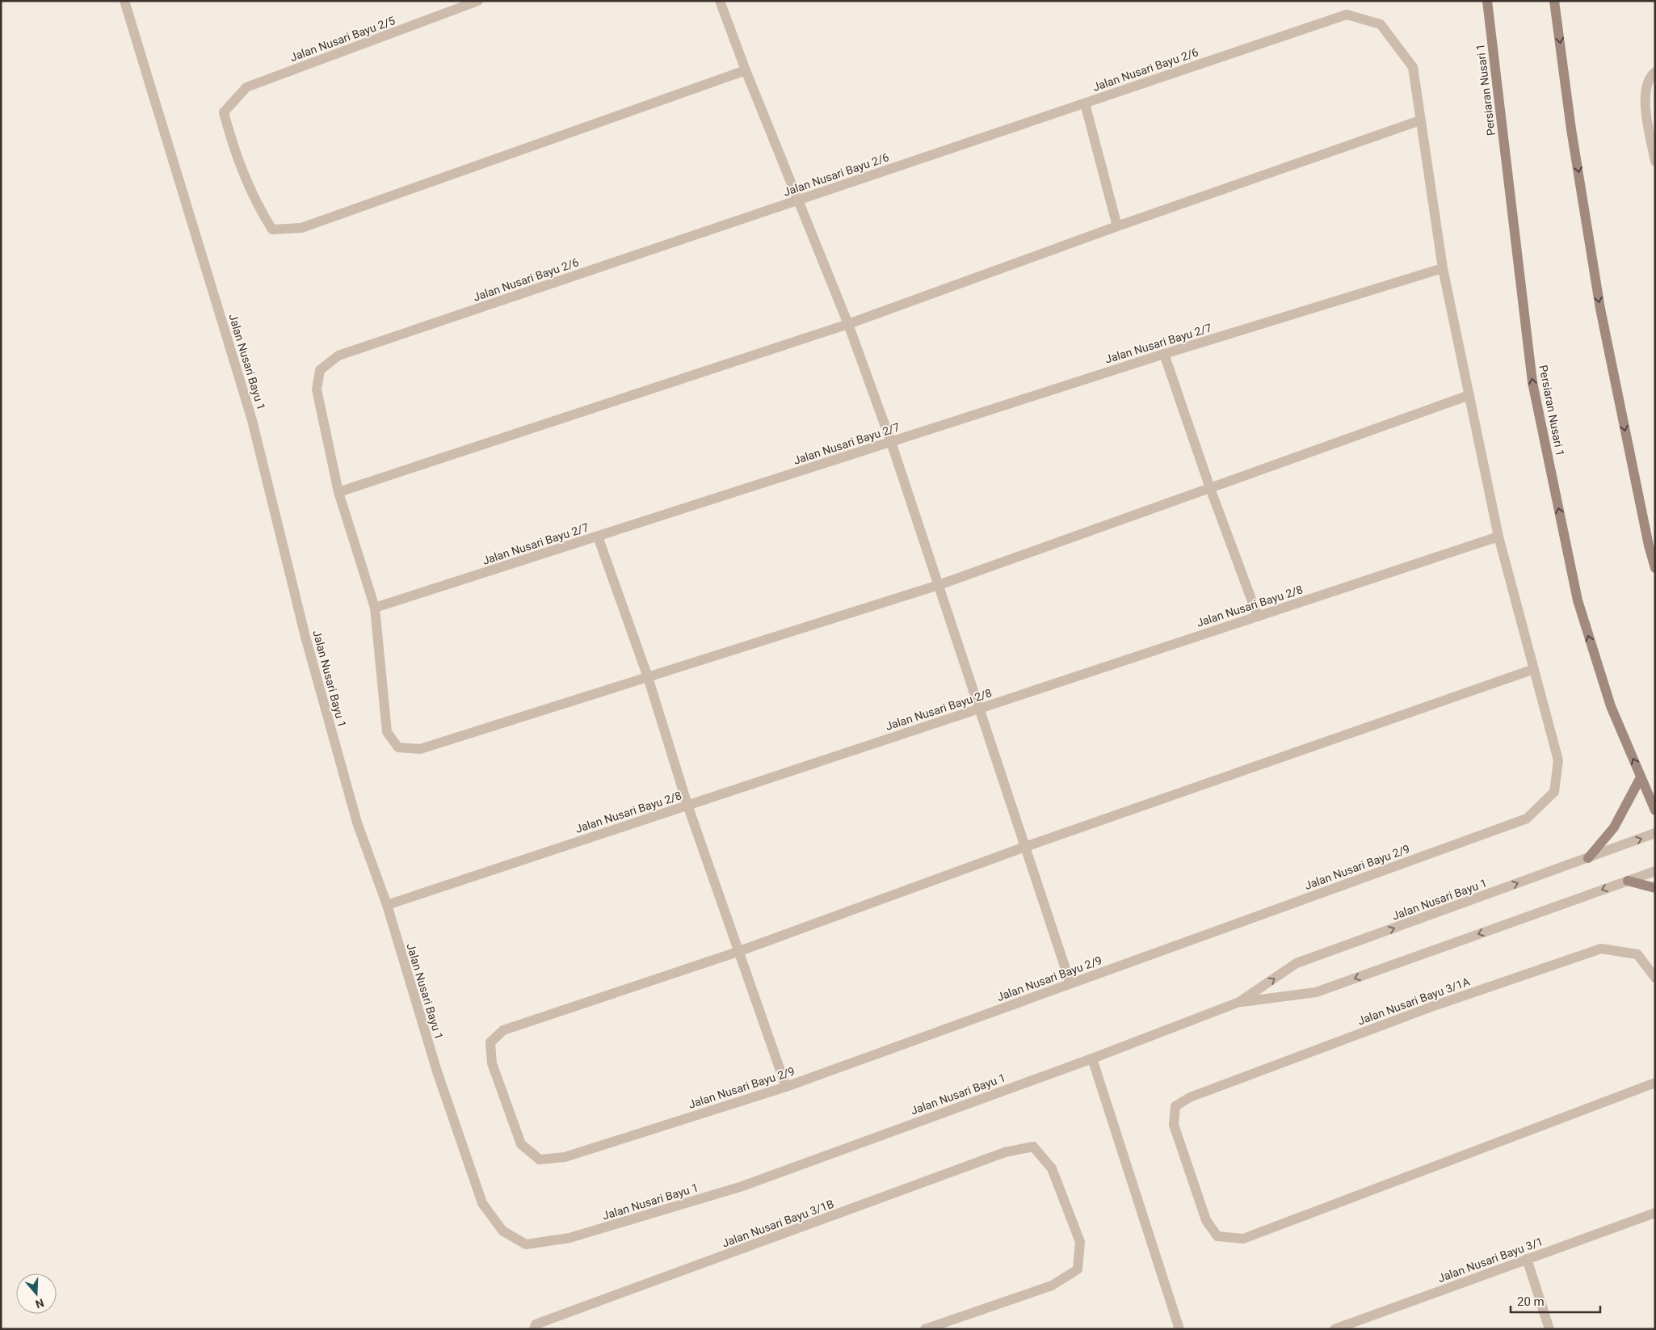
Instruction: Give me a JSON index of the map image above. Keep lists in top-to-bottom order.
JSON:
{
  "streets": {
    "main road": ["Persiaran Nusari 1"],
    "street": [
      "Jalan Nusari Bayu 2/5",
      "Jalan Nusari Bayu 2/6",
      "Jalan Nusari Bayu 2/7",
      "Jalan Nusari Bayu 1",
      "Jalan Nusari Bayu 2/8",
      "Jalan Nusari Bayu 2/9",
      "Jalan Nusari Bayu 3/1A",
      "Jalan Nusari Bayu 3/1B",
      "Jalan Nusari Bayu 3/1"
    ]
  },
  "crossings": [
    ["Jalan Nusari Bayu 2/6", "Jalan Nusari Bayu 2/7"],
    ["Jalan Nusari Bayu 2/6", "Jalan Nusari Bayu 2/8"],
    ["Jalan Nusari Bayu 2/6", "Jalan Nusari Bayu 2/9"],
    ["Jalan Nusari Bayu 1", "Jalan Nusari Bayu 2/8"]
  ],
  "scale_bar": "20 m",
  "north": "bottom"
}
